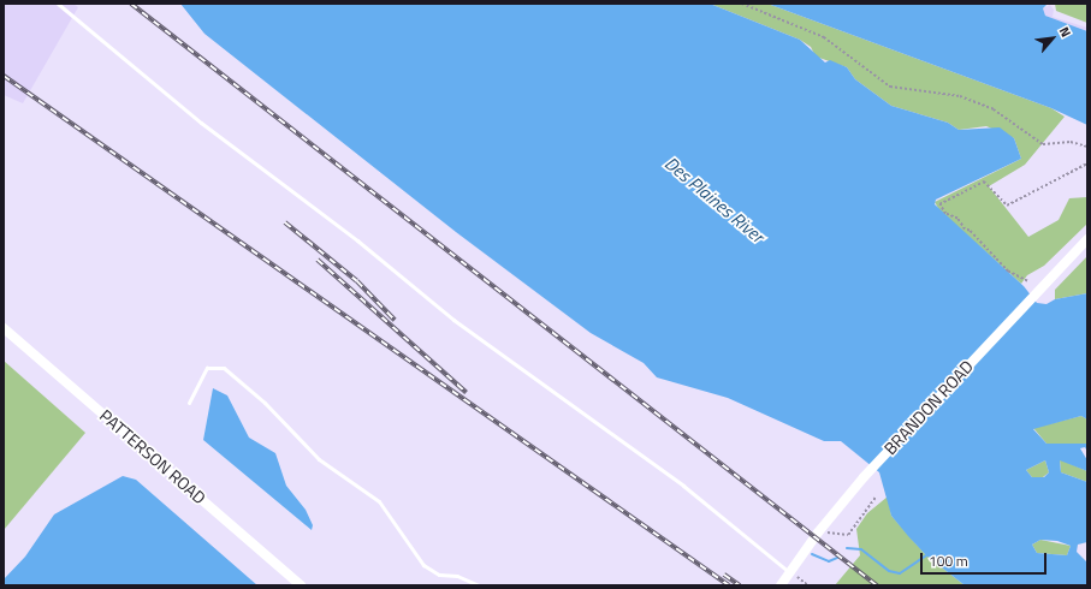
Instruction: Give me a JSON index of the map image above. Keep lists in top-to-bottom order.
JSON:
{
  "streets": {
    "street": ["BRANDON ROAD", "PATTERSON ROAD"]
  },
  "water": ["Des Plaines River"],
  "scale_bar": "100 m",
  "north": "top right"
}
